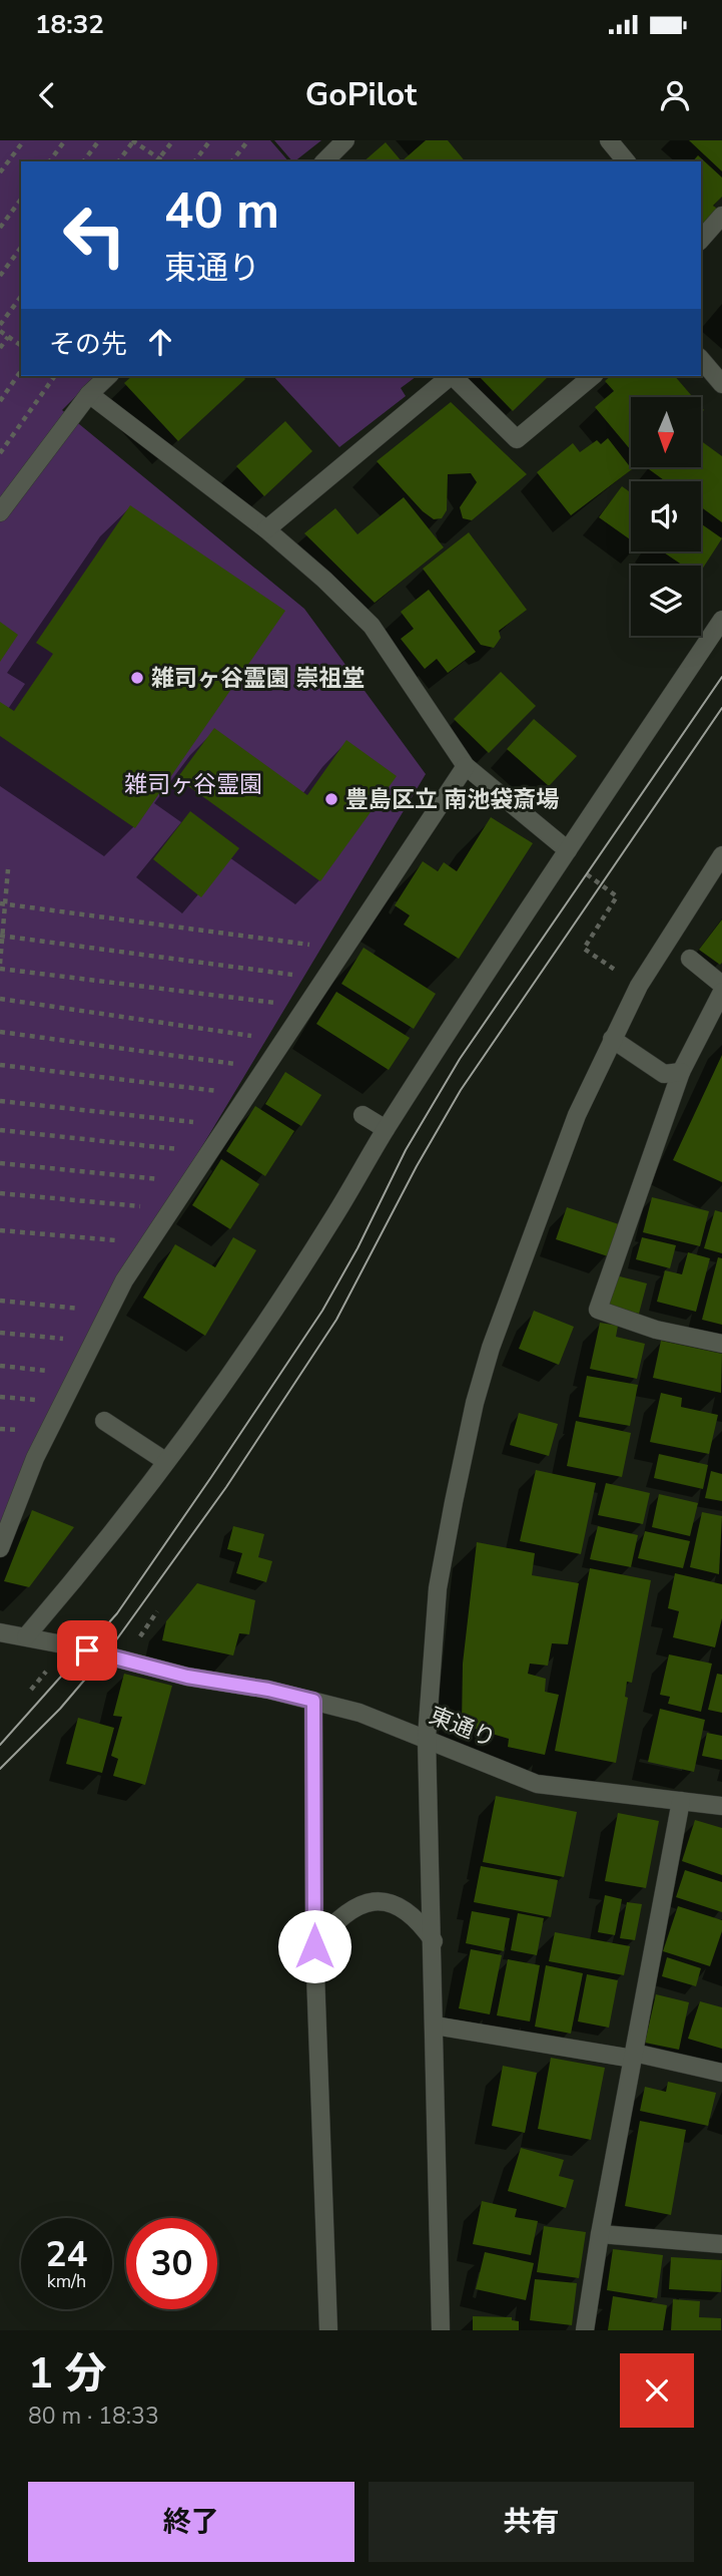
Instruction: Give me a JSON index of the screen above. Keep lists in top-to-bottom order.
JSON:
{
  "streets": {
    "street": ["東通り"]
  },
  "parks": ["雑司ヶ谷霊園"],
  "places": ["雑司ヶ谷霊園 崇祖堂", "豊島区立 南池袋斎場"],
  "north": "bottom",
  "page": {
    "status": "18:32",
    "header": "GoPilot",
    "turn": ["40 m", "東通り"],
    "then": "その先",
    "speed": "24 km/h",
    "limit": "30",
    "heading": ["1 分", "80 m · 18:33"],
    "buttons": ["終了", "共有"]
  }
}
